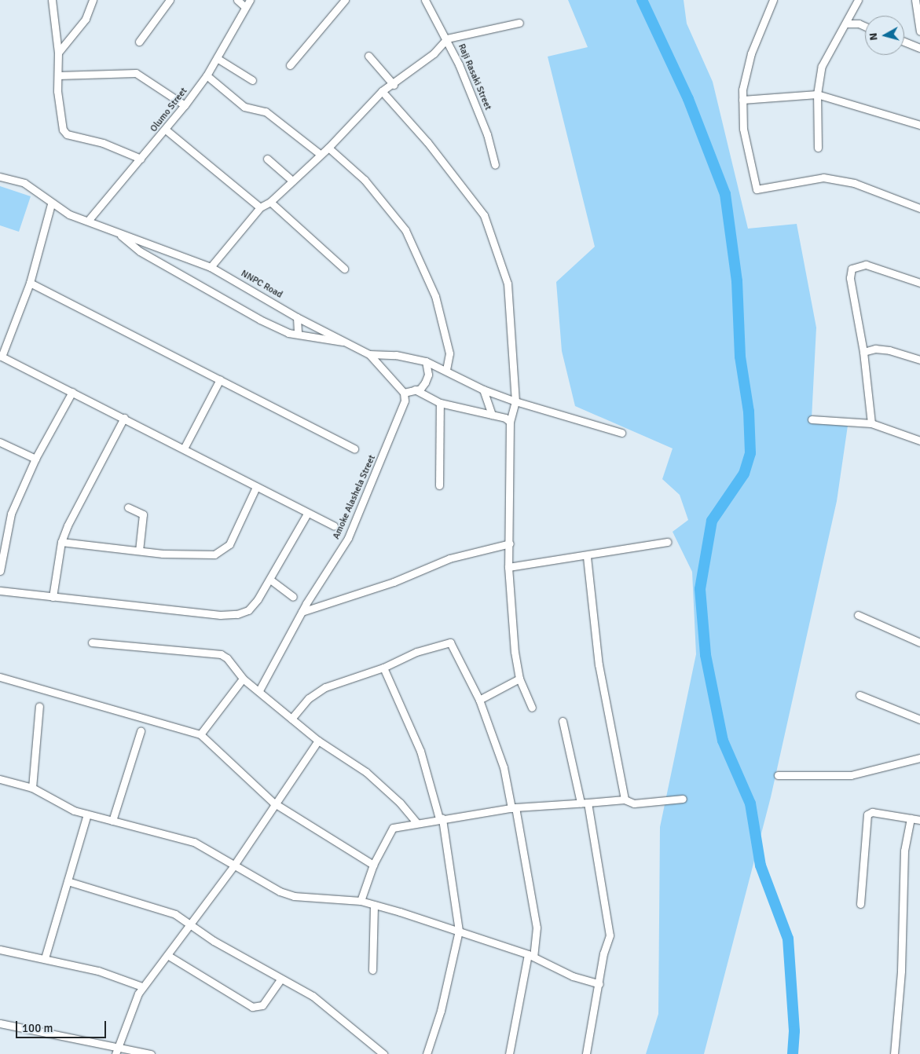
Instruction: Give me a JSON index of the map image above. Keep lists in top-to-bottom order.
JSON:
{
  "streets": {
    "street": [
      "Raji Rasaki Street",
      "Olumo Street",
      "NNPC Road",
      "Amoke Alashela Street"
    ]
  },
  "crossings": [
    ["Olumo Street", "NNPC Road"]
  ],
  "scale_bar": "100 m",
  "north": "left"
}
